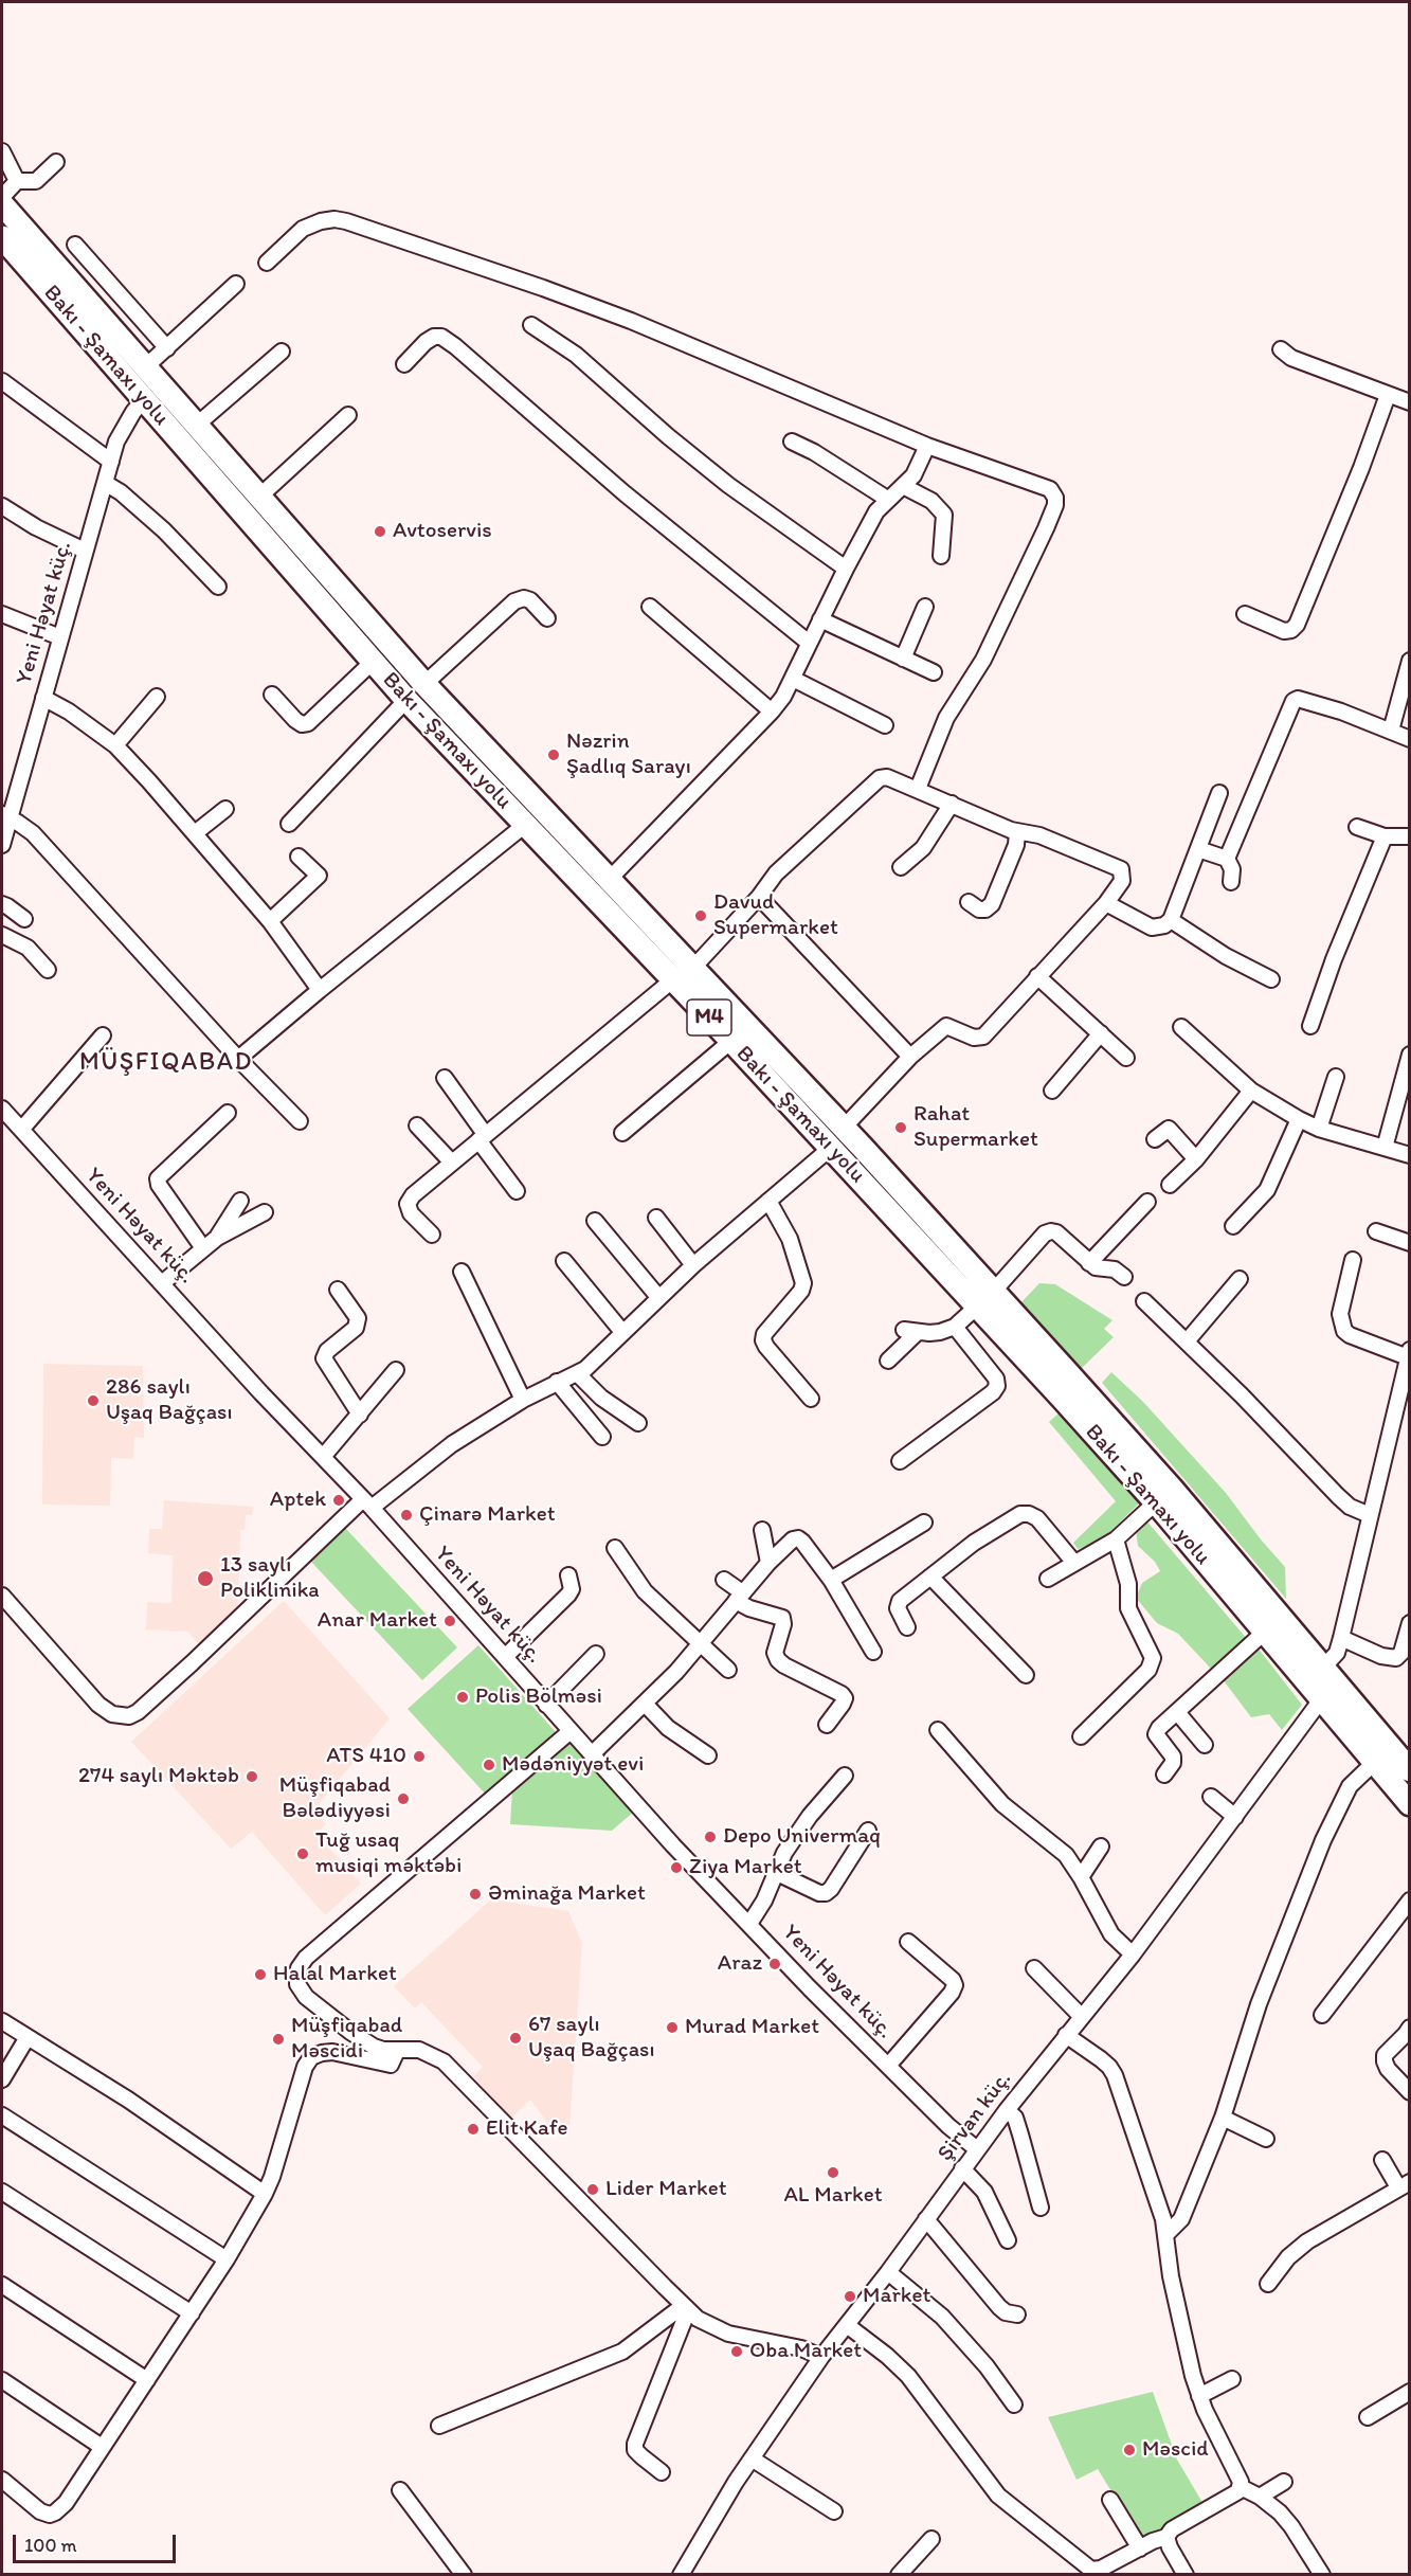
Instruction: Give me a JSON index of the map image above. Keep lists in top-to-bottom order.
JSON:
{
  "streets": {
    "highway": ["Bakı - Şamaxı yolu", "M4"],
    "street": ["Yeni Həyat küç.", "Şirvan küç."]
  },
  "crossings": [
    ["Bakı - Şamaxı yolu", "Yeni Həyat küç."],
    ["Bakı - Şamaxı yolu", "Şirvan küç."],
    ["Yeni Həyat küç.", "Şirvan küç."]
  ],
  "districts": ["MÜŞFIQABAD"],
  "places": [
    "Avtoservis",
    "Nəzrin Şadlıq Sarayı",
    "Davud Supermarket",
    "Rahat Supermarket",
    "286 saylı Uşaq Bağçası",
    "Aptek",
    "Çinarə Market",
    "13 saylı Poliklinika",
    "Anar Market",
    "Polis Bölməsi",
    "ATS 410",
    "Mədəniyyət evi",
    "274 saylı Məktəb",
    "Müşfiqabad Bələdiyyəsi",
    "Depo Univermaq",
    "Tuğ usaq musiqi məktəbi",
    "Ziya Market",
    "Əminağa Market",
    "Araz",
    "Halal Market",
    "Murad Market",
    "67 saylı Uşaq Bağçası",
    "Müşfiqabad Məscidi",
    "Elit Kafe",
    "AL Market",
    "Lider Market",
    "Market",
    "Oba Market",
    "Məscid"
  ],
  "scale_bar": "100 m"
}
